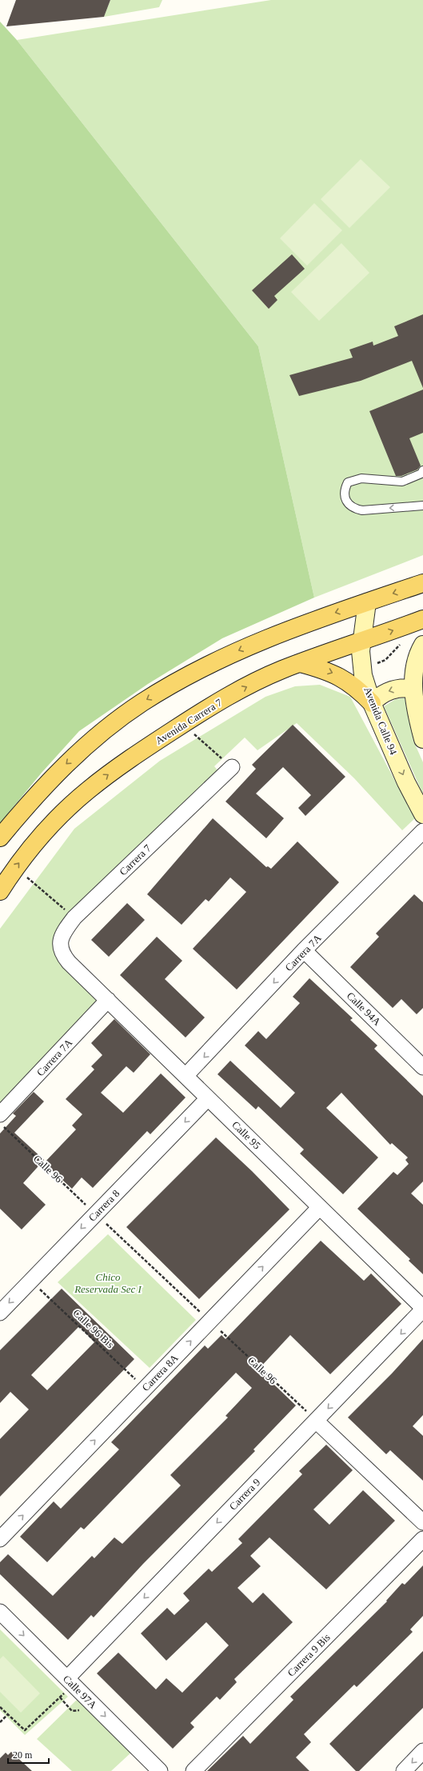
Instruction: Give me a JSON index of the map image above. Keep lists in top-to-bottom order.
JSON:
{
  "streets": {
    "main road": ["Avenida Calle 94", "Avenida Carrera 7"],
    "street": [
      "Carrera 7",
      "Carrera 7A",
      "Calle 94A",
      "Calle 95",
      "Carrera 8",
      "Carrera 8A",
      "Carrera 9",
      "Carrera 9 Bis",
      "Calle 97A"
    ],
    "path": ["Calle 96", "Calle 96 Bis"]
  },
  "crossings": [
    ["Avenida Calle 94", "Avenida Carrera 7"],
    ["Carrera 7", "Calle 95"],
    ["Carrera 7A", "Calle 94A"],
    ["Carrera 7A", "Calle 95"],
    ["Calle 95", "Carrera 8"],
    ["Calle 95", "Carrera 8A"],
    ["Calle 95", "Carrera 9"],
    ["Calle 96", "Carrera 8"],
    ["Calle 96", "Carrera 8A"],
    ["Calle 96", "Carrera 9"],
    ["Carrera 8", "Calle 96 Bis"],
    ["Calle 96 Bis", "Carrera 8A"],
    ["Carrera 9", "Calle 97A"]
  ],
  "one_way": [
    "Carrera 8",
    "Carrera 8A",
    "Carrera 9",
    "Calle 97A"
  ],
  "parks": ["Chico Reservada Sec I"],
  "scale_bar": "20 m"
}
